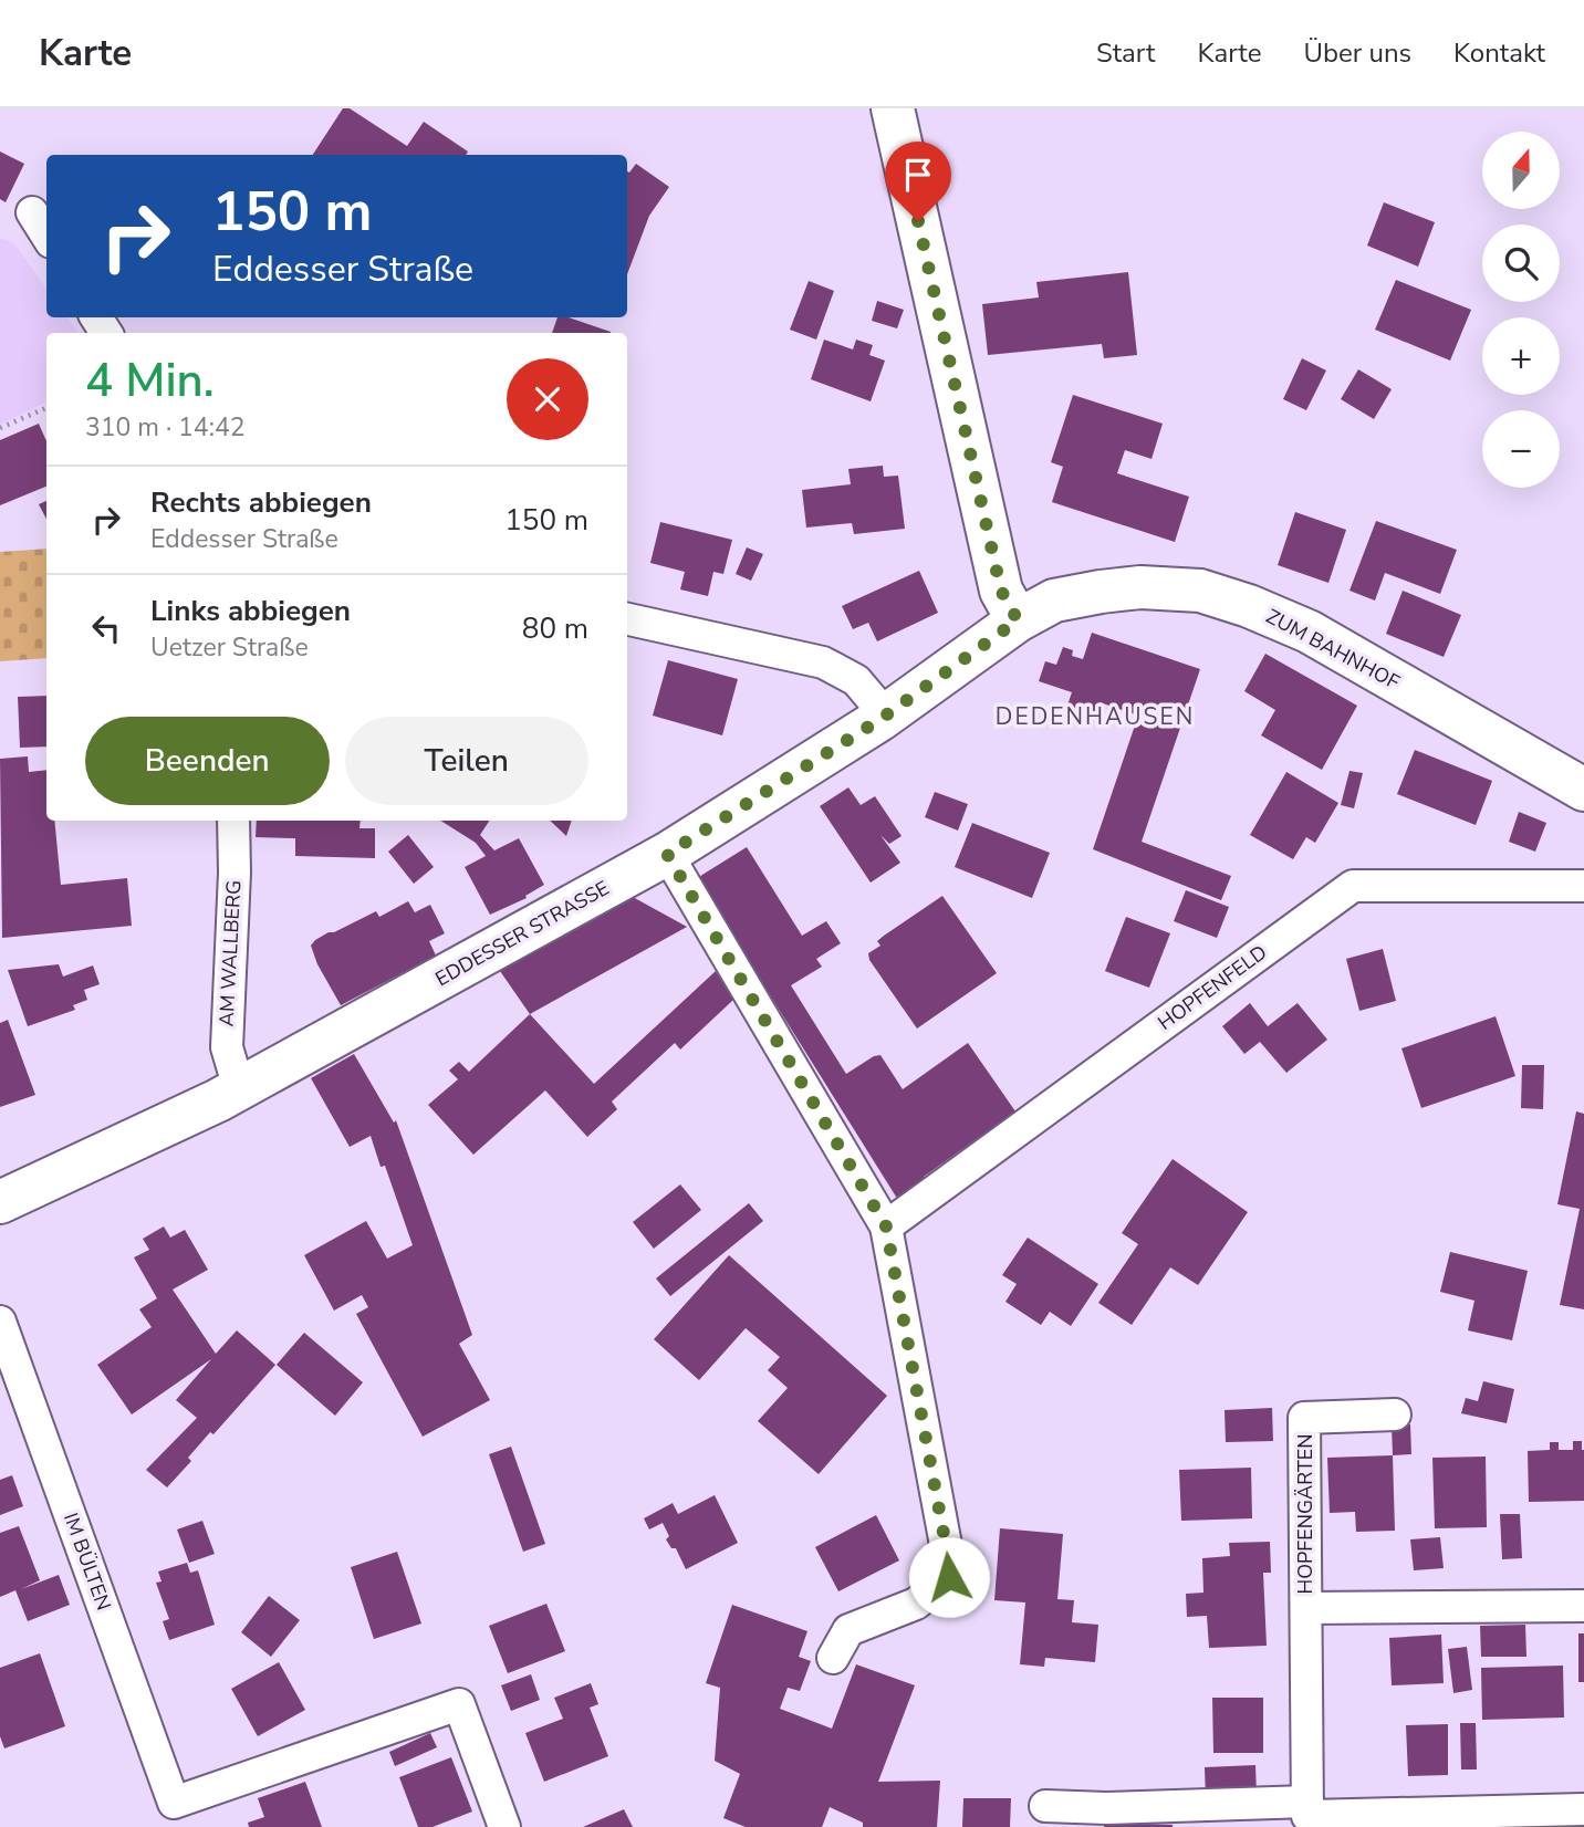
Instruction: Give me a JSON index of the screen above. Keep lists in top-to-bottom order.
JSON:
{
  "streets": {
    "street": [
      "ZUM BAHNHOF",
      "EDDESSER STRASSE",
      "AM WALLBERG",
      "HOPFENFELD",
      "HOPFENGÄRTEN",
      "IM BÜLTEN"
    ]
  },
  "crossings": [
    ["ZUM BAHNHOF", "EDDESSER STRASSE"],
    ["EDDESSER STRASSE", "AM WALLBERG"]
  ],
  "districts": ["DEDENHAUSEN"],
  "north": "top",
  "page": {
    "header": "Karte",
    "nav": [
      "Start",
      "Karte",
      "Über uns",
      "Kontakt"
    ],
    "map_buttons": ["+", "−"],
    "turn": ["150 m", "Eddesser Straße"],
    "heading": ["4 Min.", "310 m · 14:42"],
    "list": [
      {
        "name": "Rechts abbiegen",
        "note": "Eddesser Straße",
        "value": "150 m"
      },
      {
        "name": "Links abbiegen",
        "note": "Uetzer Straße",
        "value": "80 m"
      }
    ],
    "buttons": ["Beenden", "Teilen"]
  }
}
